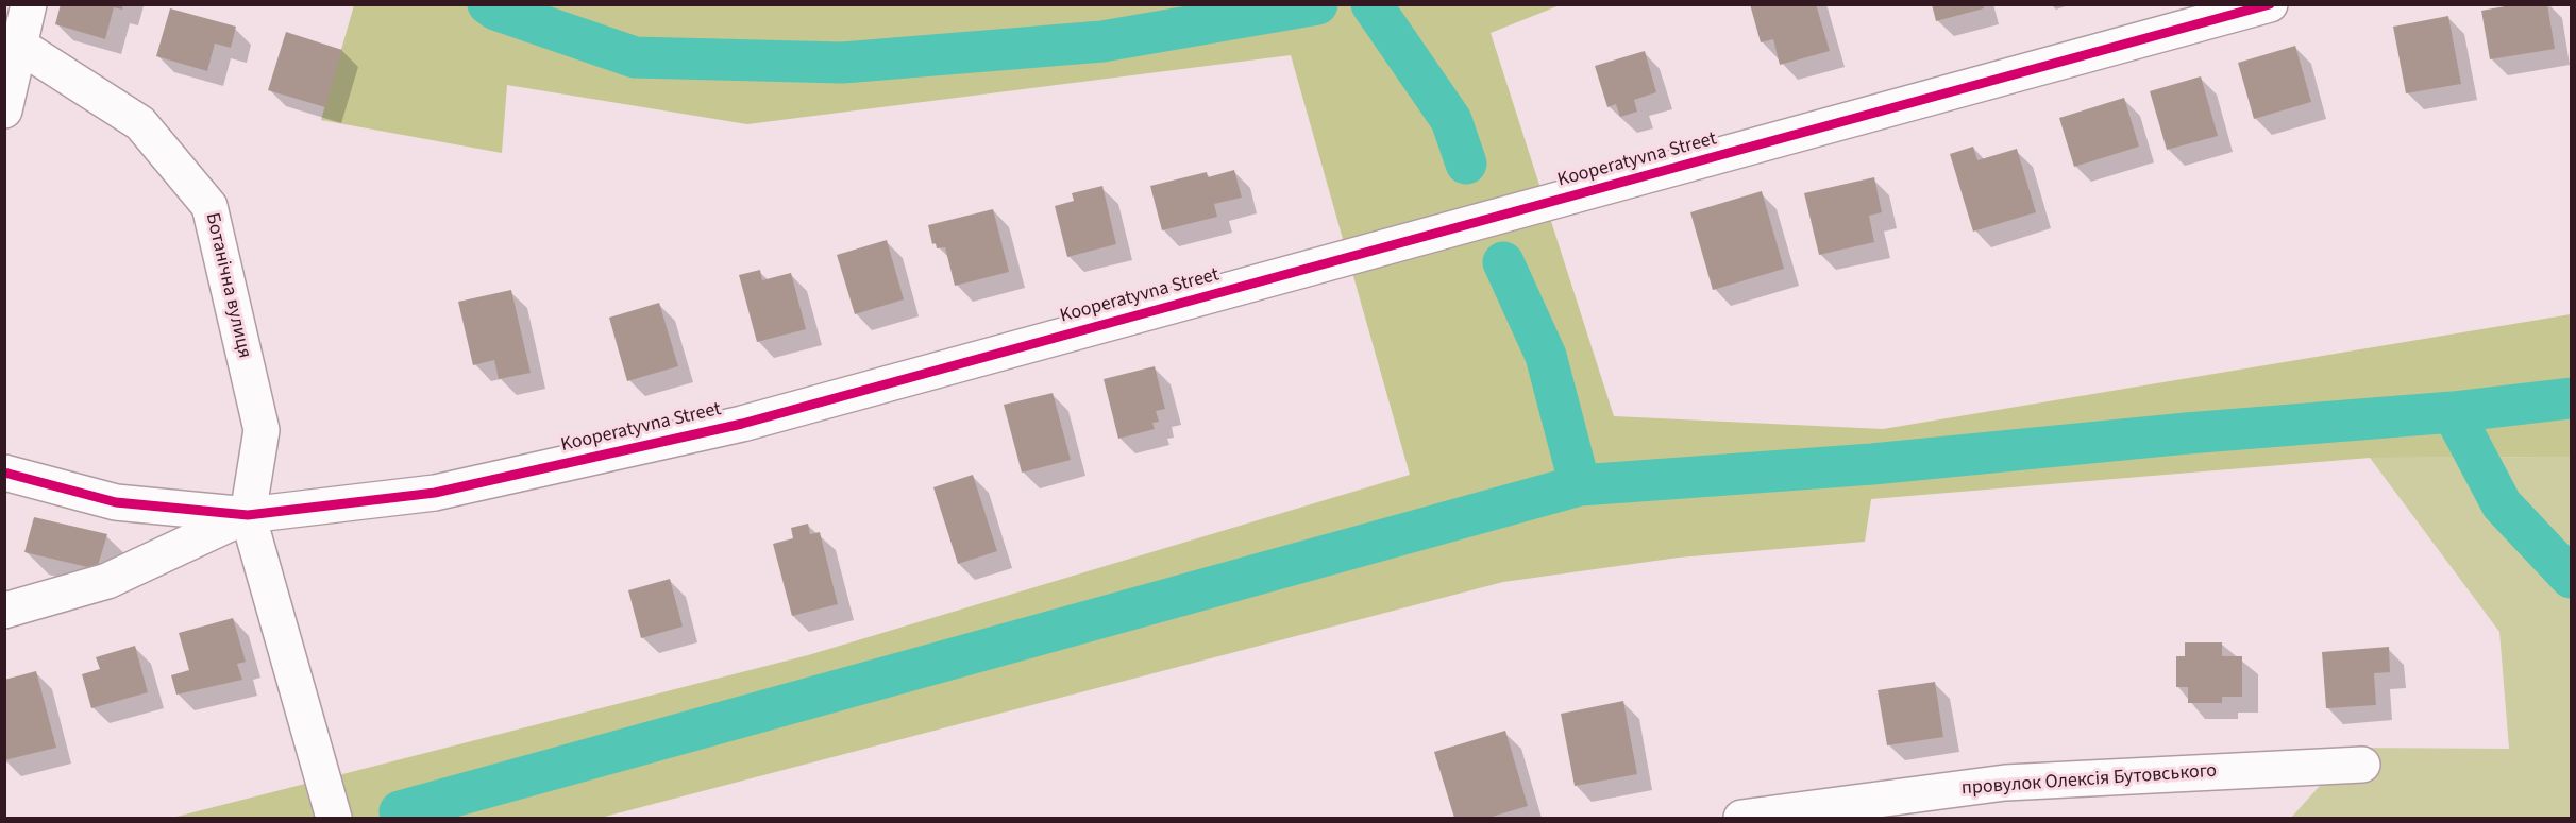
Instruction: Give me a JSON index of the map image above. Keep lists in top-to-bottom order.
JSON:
{
  "streets": {
    "street": ["Kooperatyvna Street", "Ботанічна вулиця", "провулок Олексія Бутовського"]
  },
  "crossings": [
    ["Kooperatyvna Street", "Ботанічна вулиця"]
  ]
}
